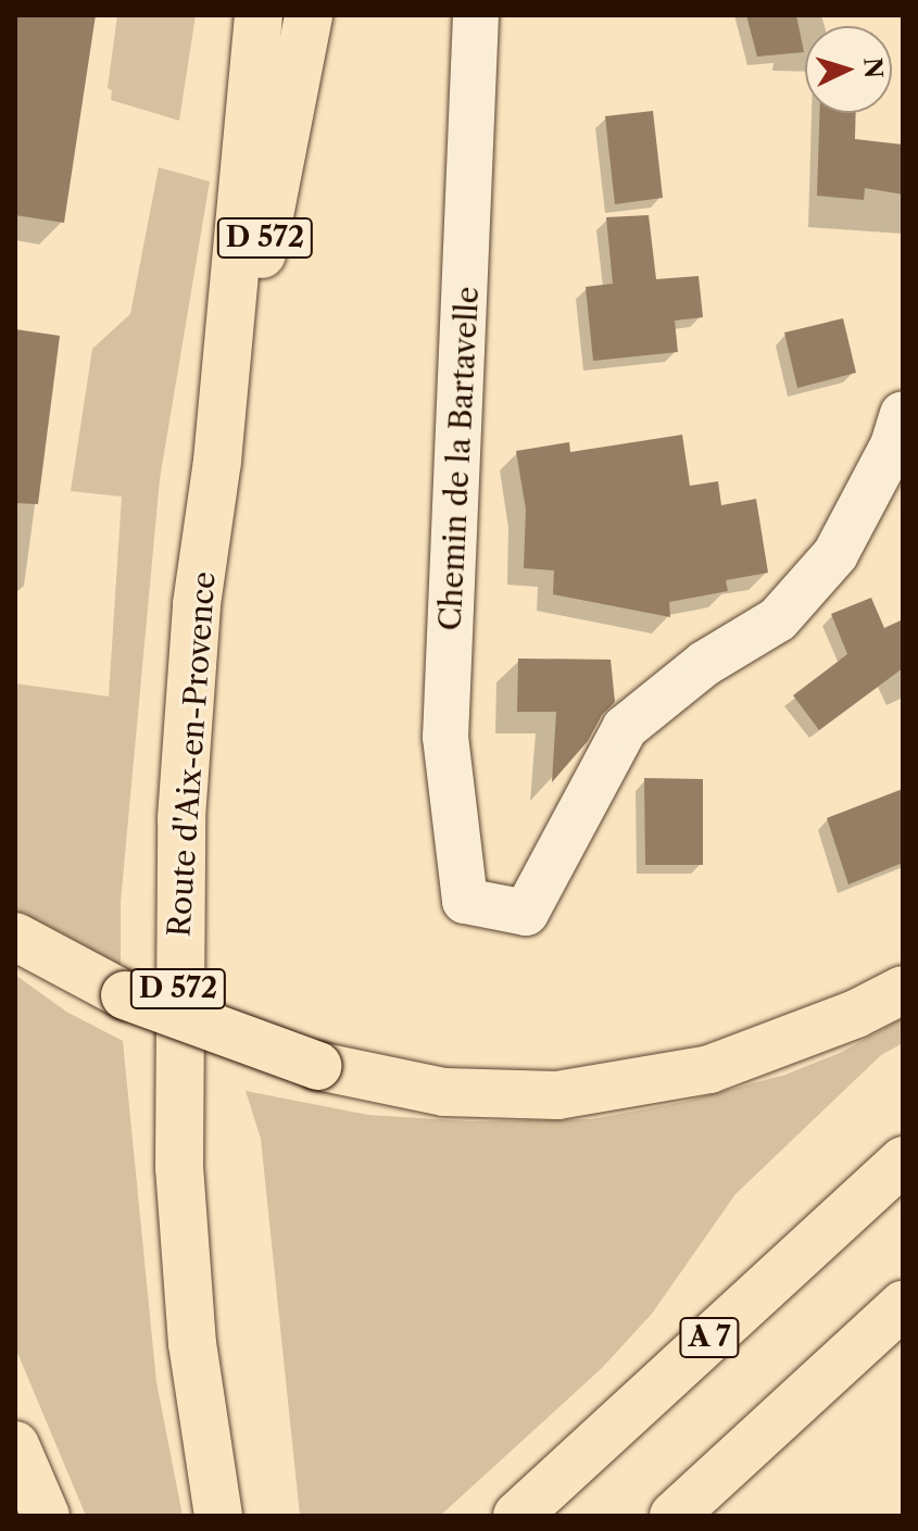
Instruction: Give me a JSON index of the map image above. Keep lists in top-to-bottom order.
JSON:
{
  "streets": {
    "main road": ["D 572", "Route d'Aix-en-Provence", "A 7"],
    "street": ["Chemin de la Bartavelle"]
  },
  "north": "right"
}
